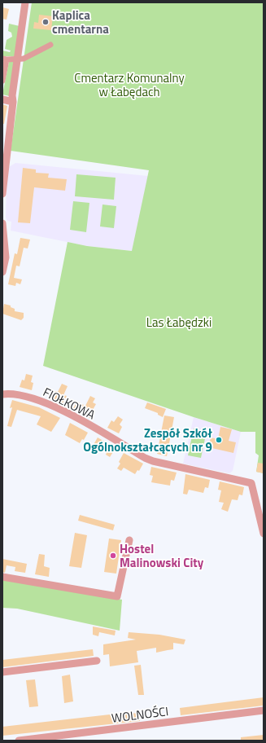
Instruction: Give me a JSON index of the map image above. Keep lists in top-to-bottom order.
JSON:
{
  "streets": {
    "street": ["FIOŁKOWA", "WOLNOŚCI"]
  },
  "parks": ["Cmentarz Komunalny w Łabędach", "Las Łabędzki"],
  "places": ["Kaplica cmentarna", "Zespół Szkół Ogólnokształcących nr 9", "Hostel Malinowski City"]
}
